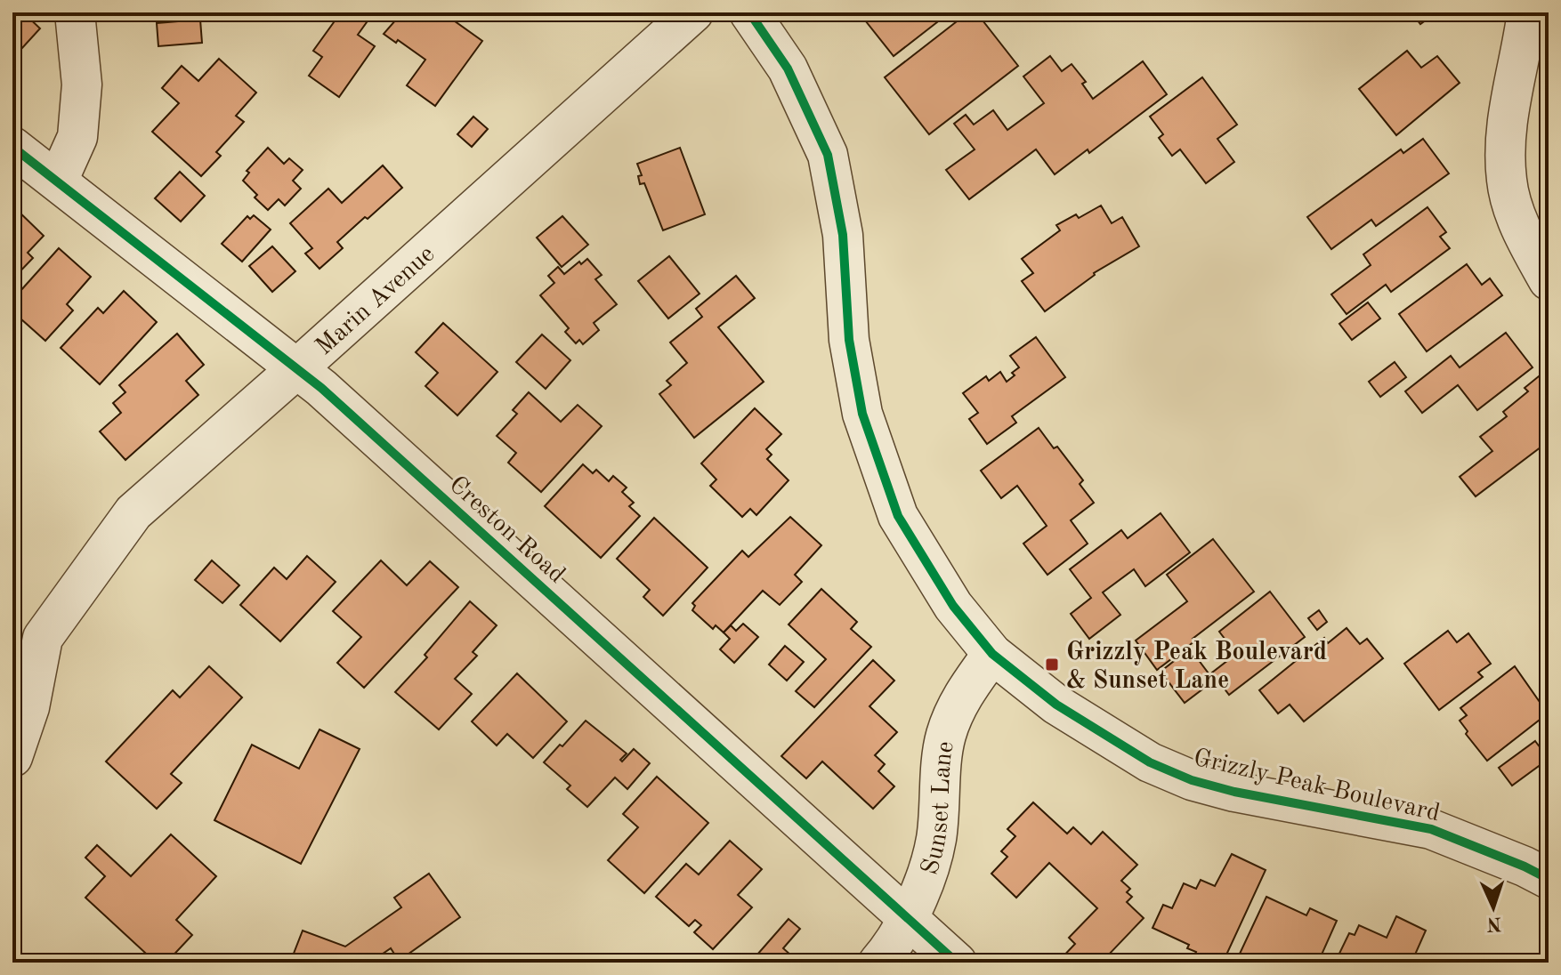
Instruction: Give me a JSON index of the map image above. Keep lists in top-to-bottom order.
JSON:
{
  "streets": {
    "street": [
      "Marin Avenue",
      "Creston Road",
      "Grizzly Peak Boulevard",
      "Sunset Lane"
    ]
  },
  "crossings": [
    ["Marin Avenue", "Creston Road"],
    ["Creston Road", "Sunset Lane"],
    ["Grizzly Peak Boulevard", "Sunset Lane"]
  ],
  "places": {
    "transit": ["Grizzly Peak Boulevard & Sunset Lane"]
  },
  "north": "bottom"
}
